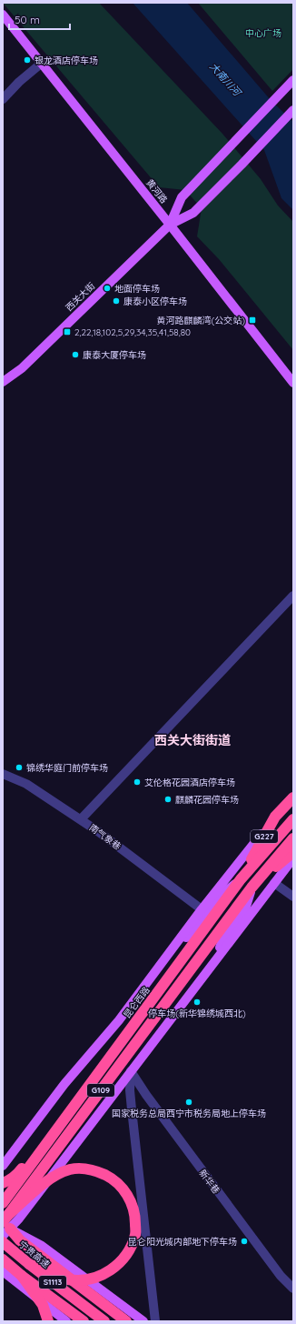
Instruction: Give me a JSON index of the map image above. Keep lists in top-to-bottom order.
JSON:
{
  "streets": {
    "highway": [
      "G227",
      "昆仑西路",
      "G109",
      "宁贵高速",
      "S1113"
    ],
    "main road": ["黄河路", "西关大街"],
    "street": ["南气象巷", "新华巷"]
  },
  "crossings": [
    ["黄河路", "西关大街"],
    ["G227", "昆仑西路"]
  ],
  "districts": ["西关大街街道"],
  "water": ["大南川河"],
  "parks": ["中心广场"],
  "places": {
    "other": [
      "银龙酒店停车场",
      "地面停车场",
      "康泰小区停车场",
      "康泰大厦停车场",
      "锦绣华庭门前停车场",
      "艾伦格花园酒店停车场",
      "麒麟花园停车场",
      "停车场(新华锦绣城西北)",
      "国家税务总局西宁市税务局地上停车场",
      "昆仑阳光城内部地下停车场"
    ],
    "transit": ["黄河路麒麟湾(公交站)", "2,22,18,102,5,29,34,35,41,58,80"]
  },
  "scale_bar": "50 m"
}
